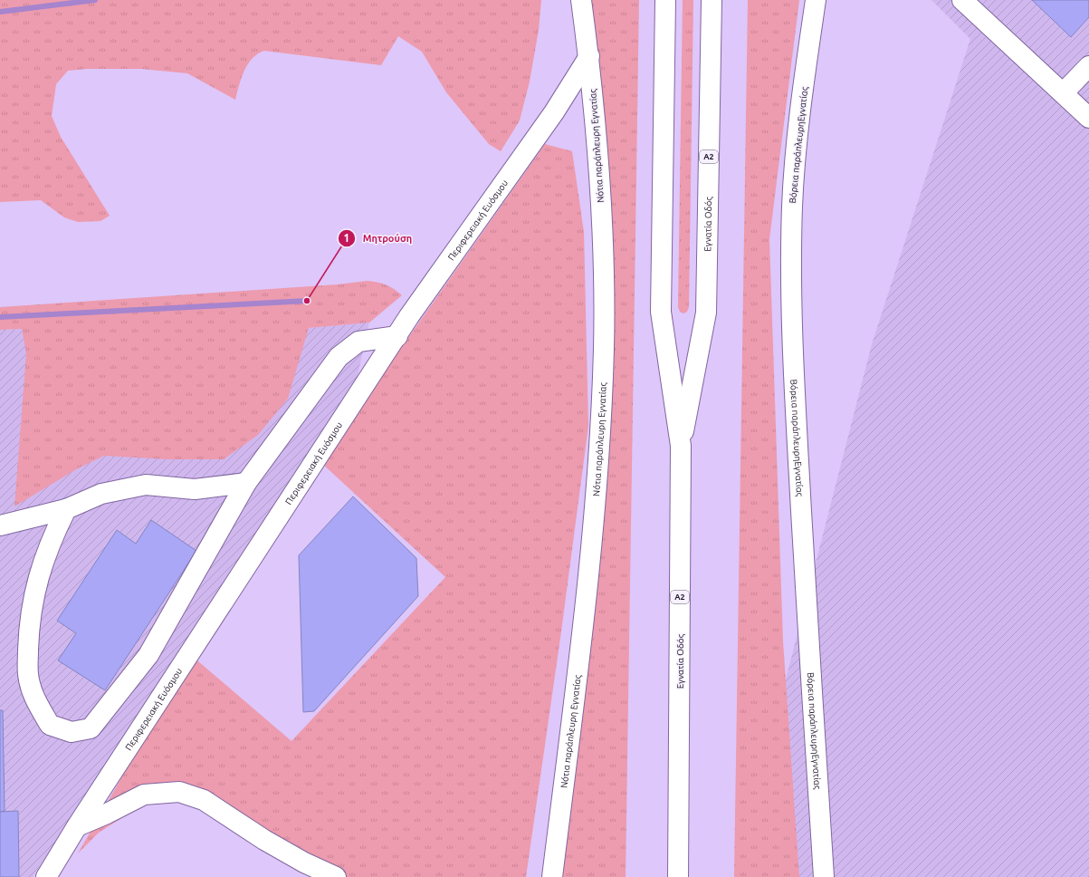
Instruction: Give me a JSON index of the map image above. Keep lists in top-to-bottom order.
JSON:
{
  "streets": {
    "main road": [
      "Βόρεια παράπλευρηΕγνατίας",
      "Νότια παράπλευρη Εγνατίας",
      "Α2",
      "Περιφερειακή Ευόσμου",
      "Εγνατία Οδός"
    ]
  },
  "crossings": [
    ["Νότια παράπλευρη Εγνατίας", "Περιφερειακή Ευόσμου"]
  ],
  "places": ["Μητρούση"]
}
